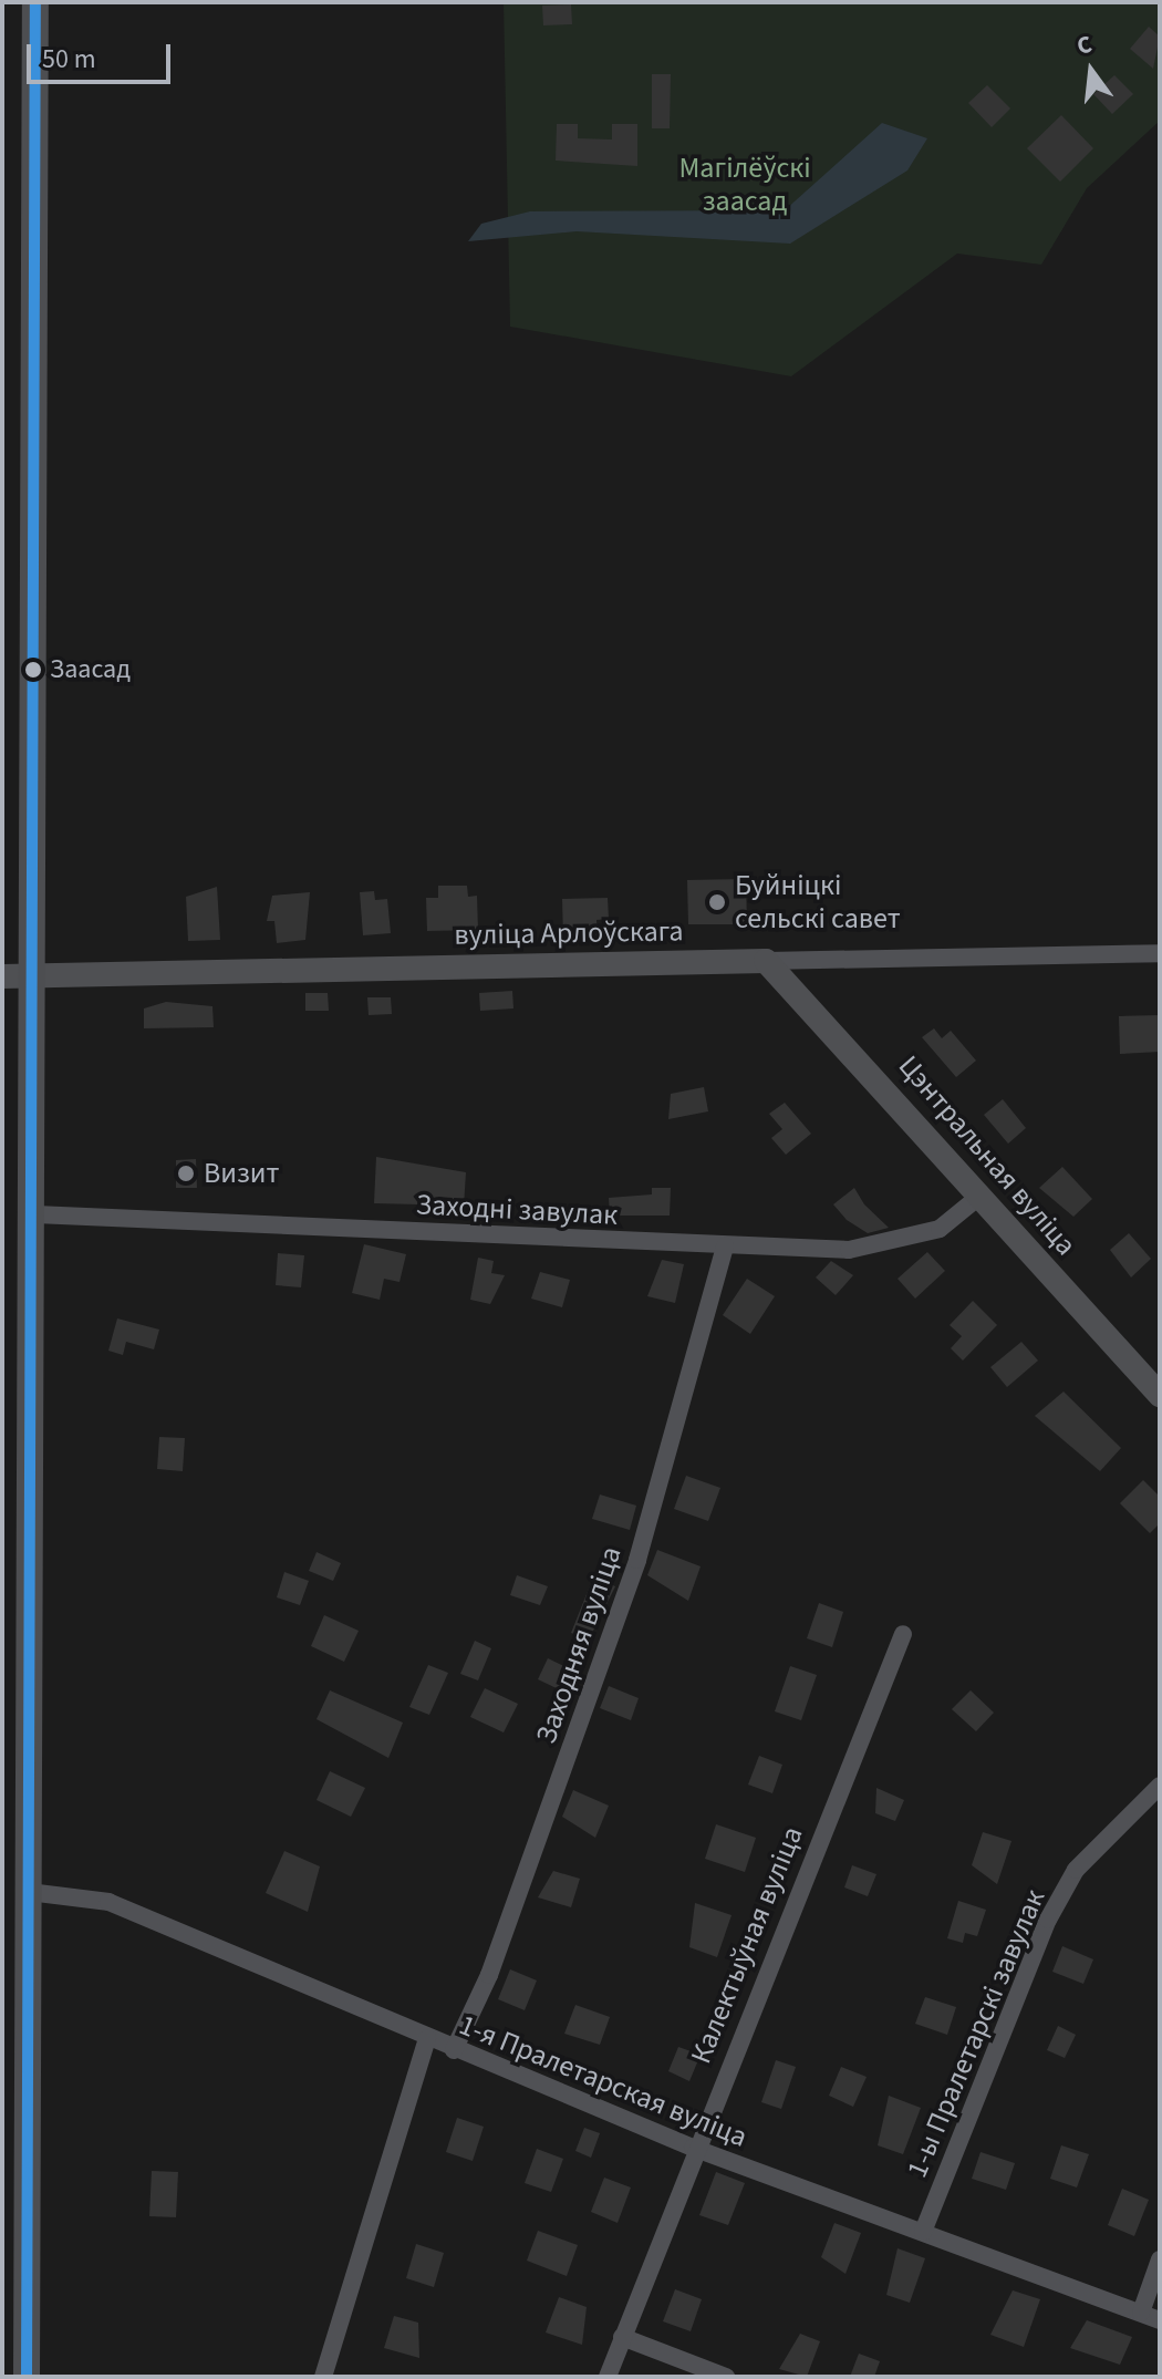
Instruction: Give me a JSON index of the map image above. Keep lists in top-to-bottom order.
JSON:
{
  "streets": {
    "street": [
      "вуліца Арлоўскага",
      "Цэнтральная вуліца",
      "Заходні завулак",
      "Заходняя вуліца",
      "Калектыўная вуліца",
      "1-ы Пралетарскі завулак",
      "1-я Пралетарская вуліца"
    ]
  },
  "crossings": [
    ["вуліца Арлоўскага", "Цэнтральная вуліца"],
    ["Цэнтральная вуліца", "Заходні завулак"],
    ["Заходні завулак", "Заходняя вуліца"],
    ["Заходняя вуліца", "1-я Пралетарская вуліца"],
    ["Калектыўная вуліца", "1-я Пралетарская вуліца"],
    ["1-ы Пралетарскі завулак", "1-я Пралетарская вуліца"]
  ],
  "parks": ["Магілёўскі заасад"],
  "places": ["Заасад", "Буйніцкі сельскі савет", "Визит"],
  "scale_bar": "50 m",
  "north": "top"
}
